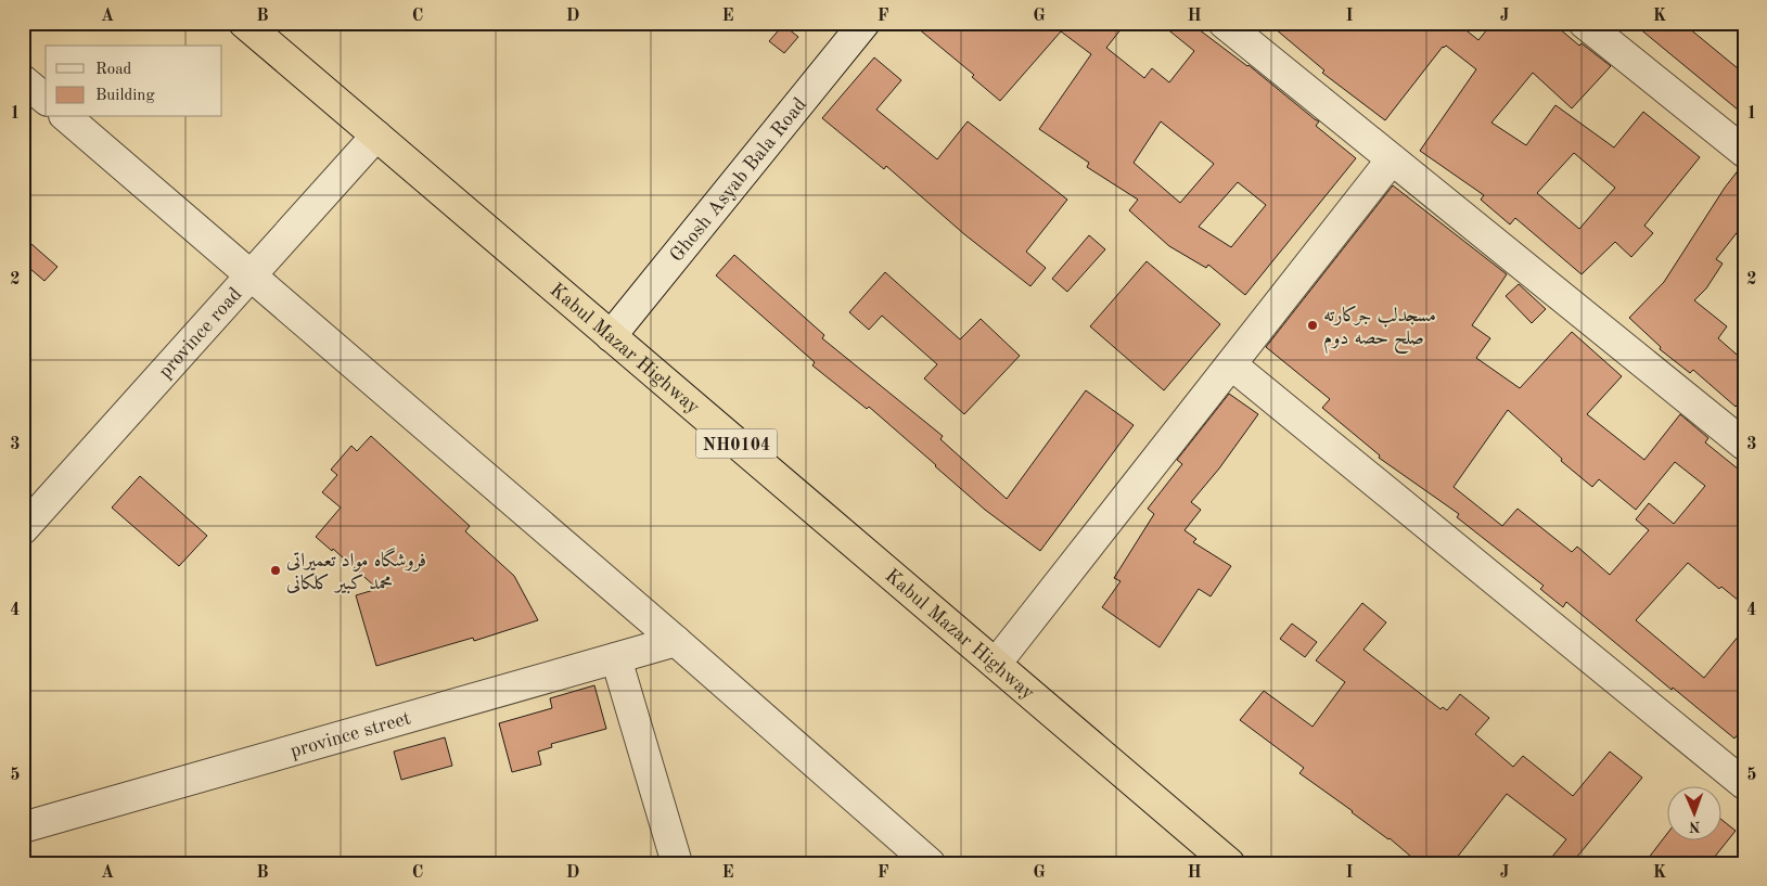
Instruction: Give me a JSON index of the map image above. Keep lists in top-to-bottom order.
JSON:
{
  "streets": {
    "highway": ["Kabul Mazar Highway", "NH0104"],
    "street": ["Ghosh Asyab Bala Road", "province road", "province street"]
  },
  "crossings": [
    ["Ghosh Asyab Bala Road", "Kabul Mazar Highway"],
    ["province road", "Kabul Mazar Highway"]
  ],
  "places": ["مسجدلب جرکارته صلح حصه دوم", "فروشگاه مواد تعمیراتی محمد کبیر کلکانی"],
  "legend": ["Road", "Building"],
  "north": "bottom",
  "grid": {
    "columns": [
      "A",
      "B",
      "C",
      "D",
      "E",
      "F",
      "G",
      "H",
      "I",
      "J",
      "K"
    ],
    "rows": [
      "1",
      "2",
      "3",
      "4",
      "5"
    ]
  }
}
